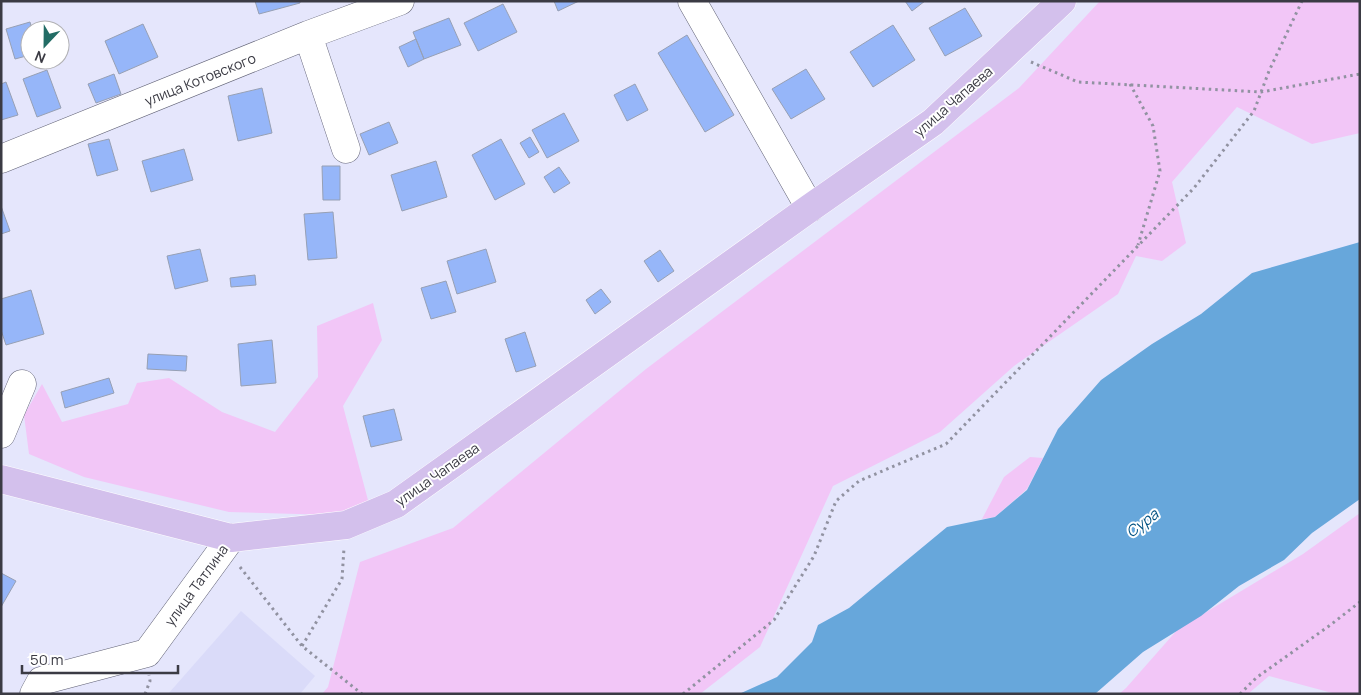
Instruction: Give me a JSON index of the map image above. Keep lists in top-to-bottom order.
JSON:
{
  "streets": {
    "main road": ["улица Чапаева"],
    "street": ["улица Котовского", "улица Татлина"]
  },
  "crossings": [
    ["улица Чапаева", "улица Татлина"]
  ],
  "water": ["Сура"],
  "scale_bar": "50 m",
  "north": "bottom"
}
